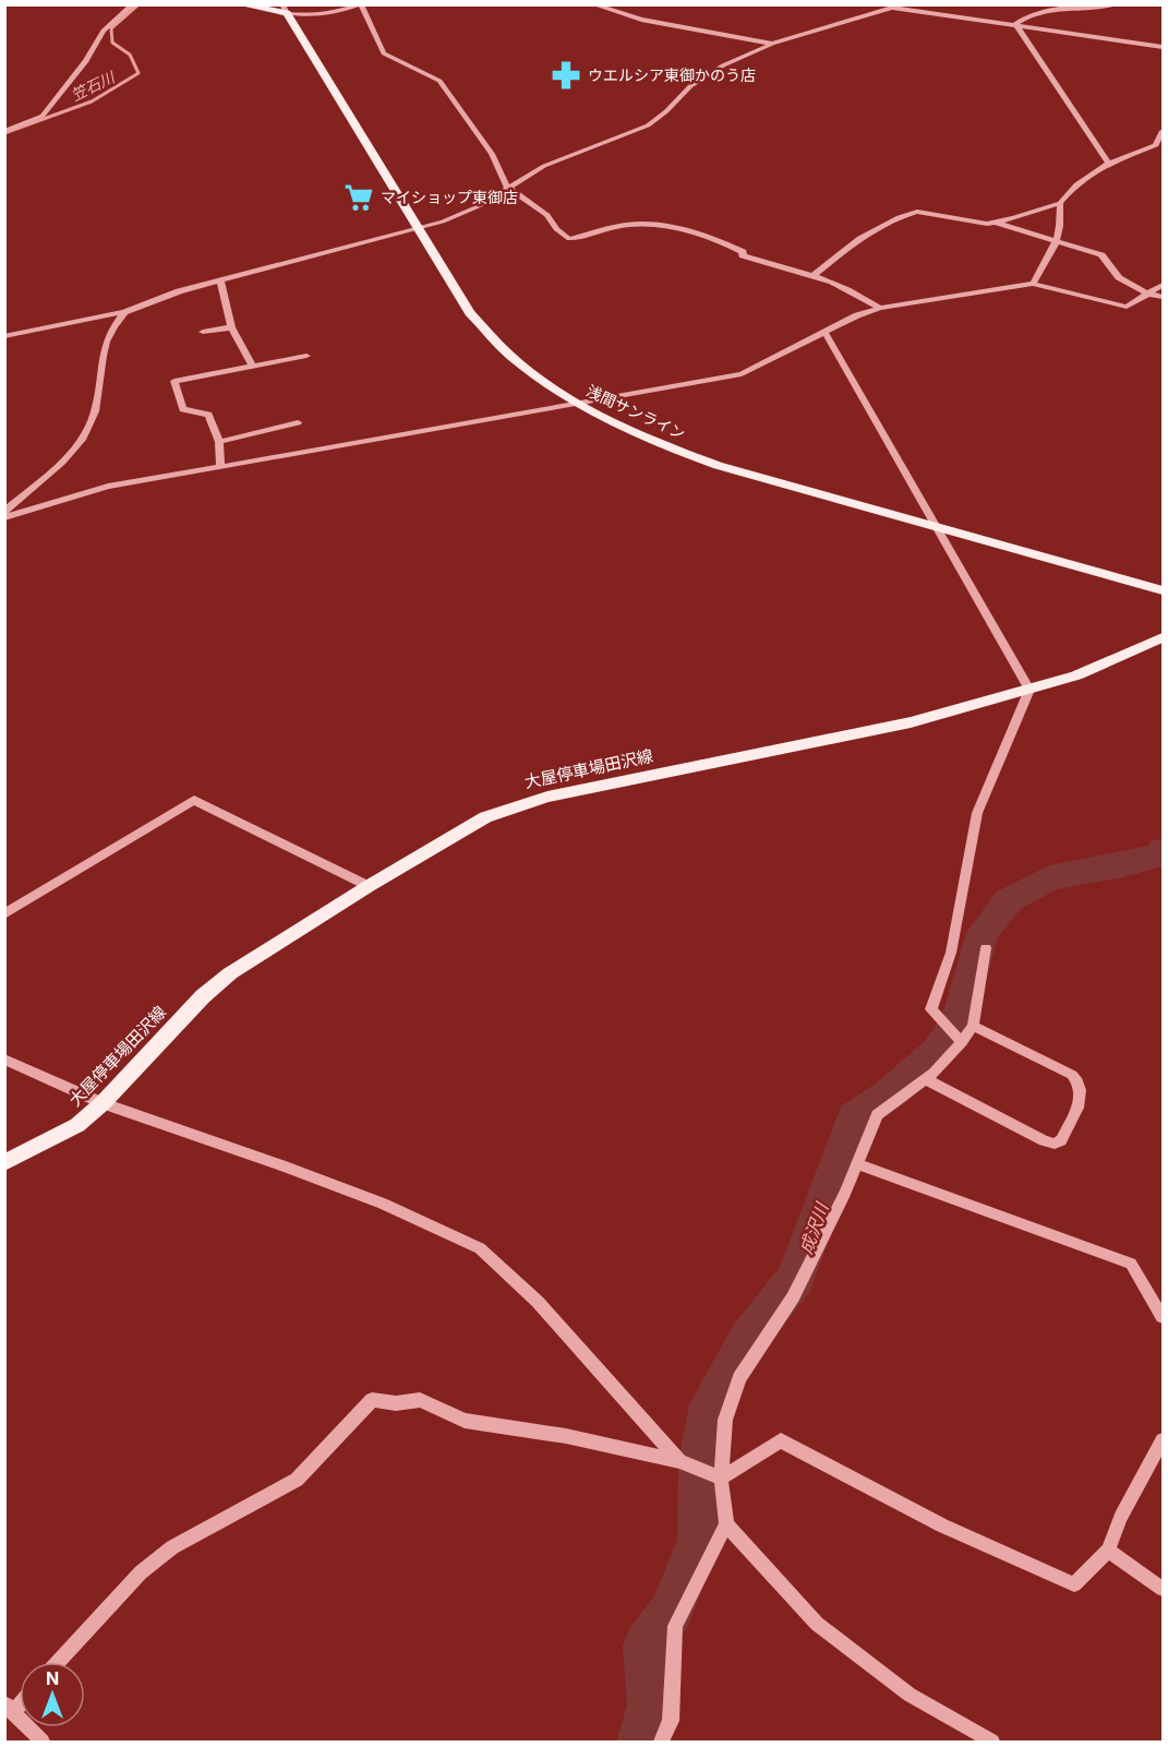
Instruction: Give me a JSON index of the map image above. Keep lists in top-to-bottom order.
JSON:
{
  "streets": {
    "main road": ["浅間サンライン", "大屋停車場田沢線"]
  },
  "water": ["笠石川", "成沢川"],
  "places": {
    "pharmacy": ["ウエルシア東御かのう店"],
    "supermarket": ["マイショップ東御店"]
  },
  "north": "top"
}
